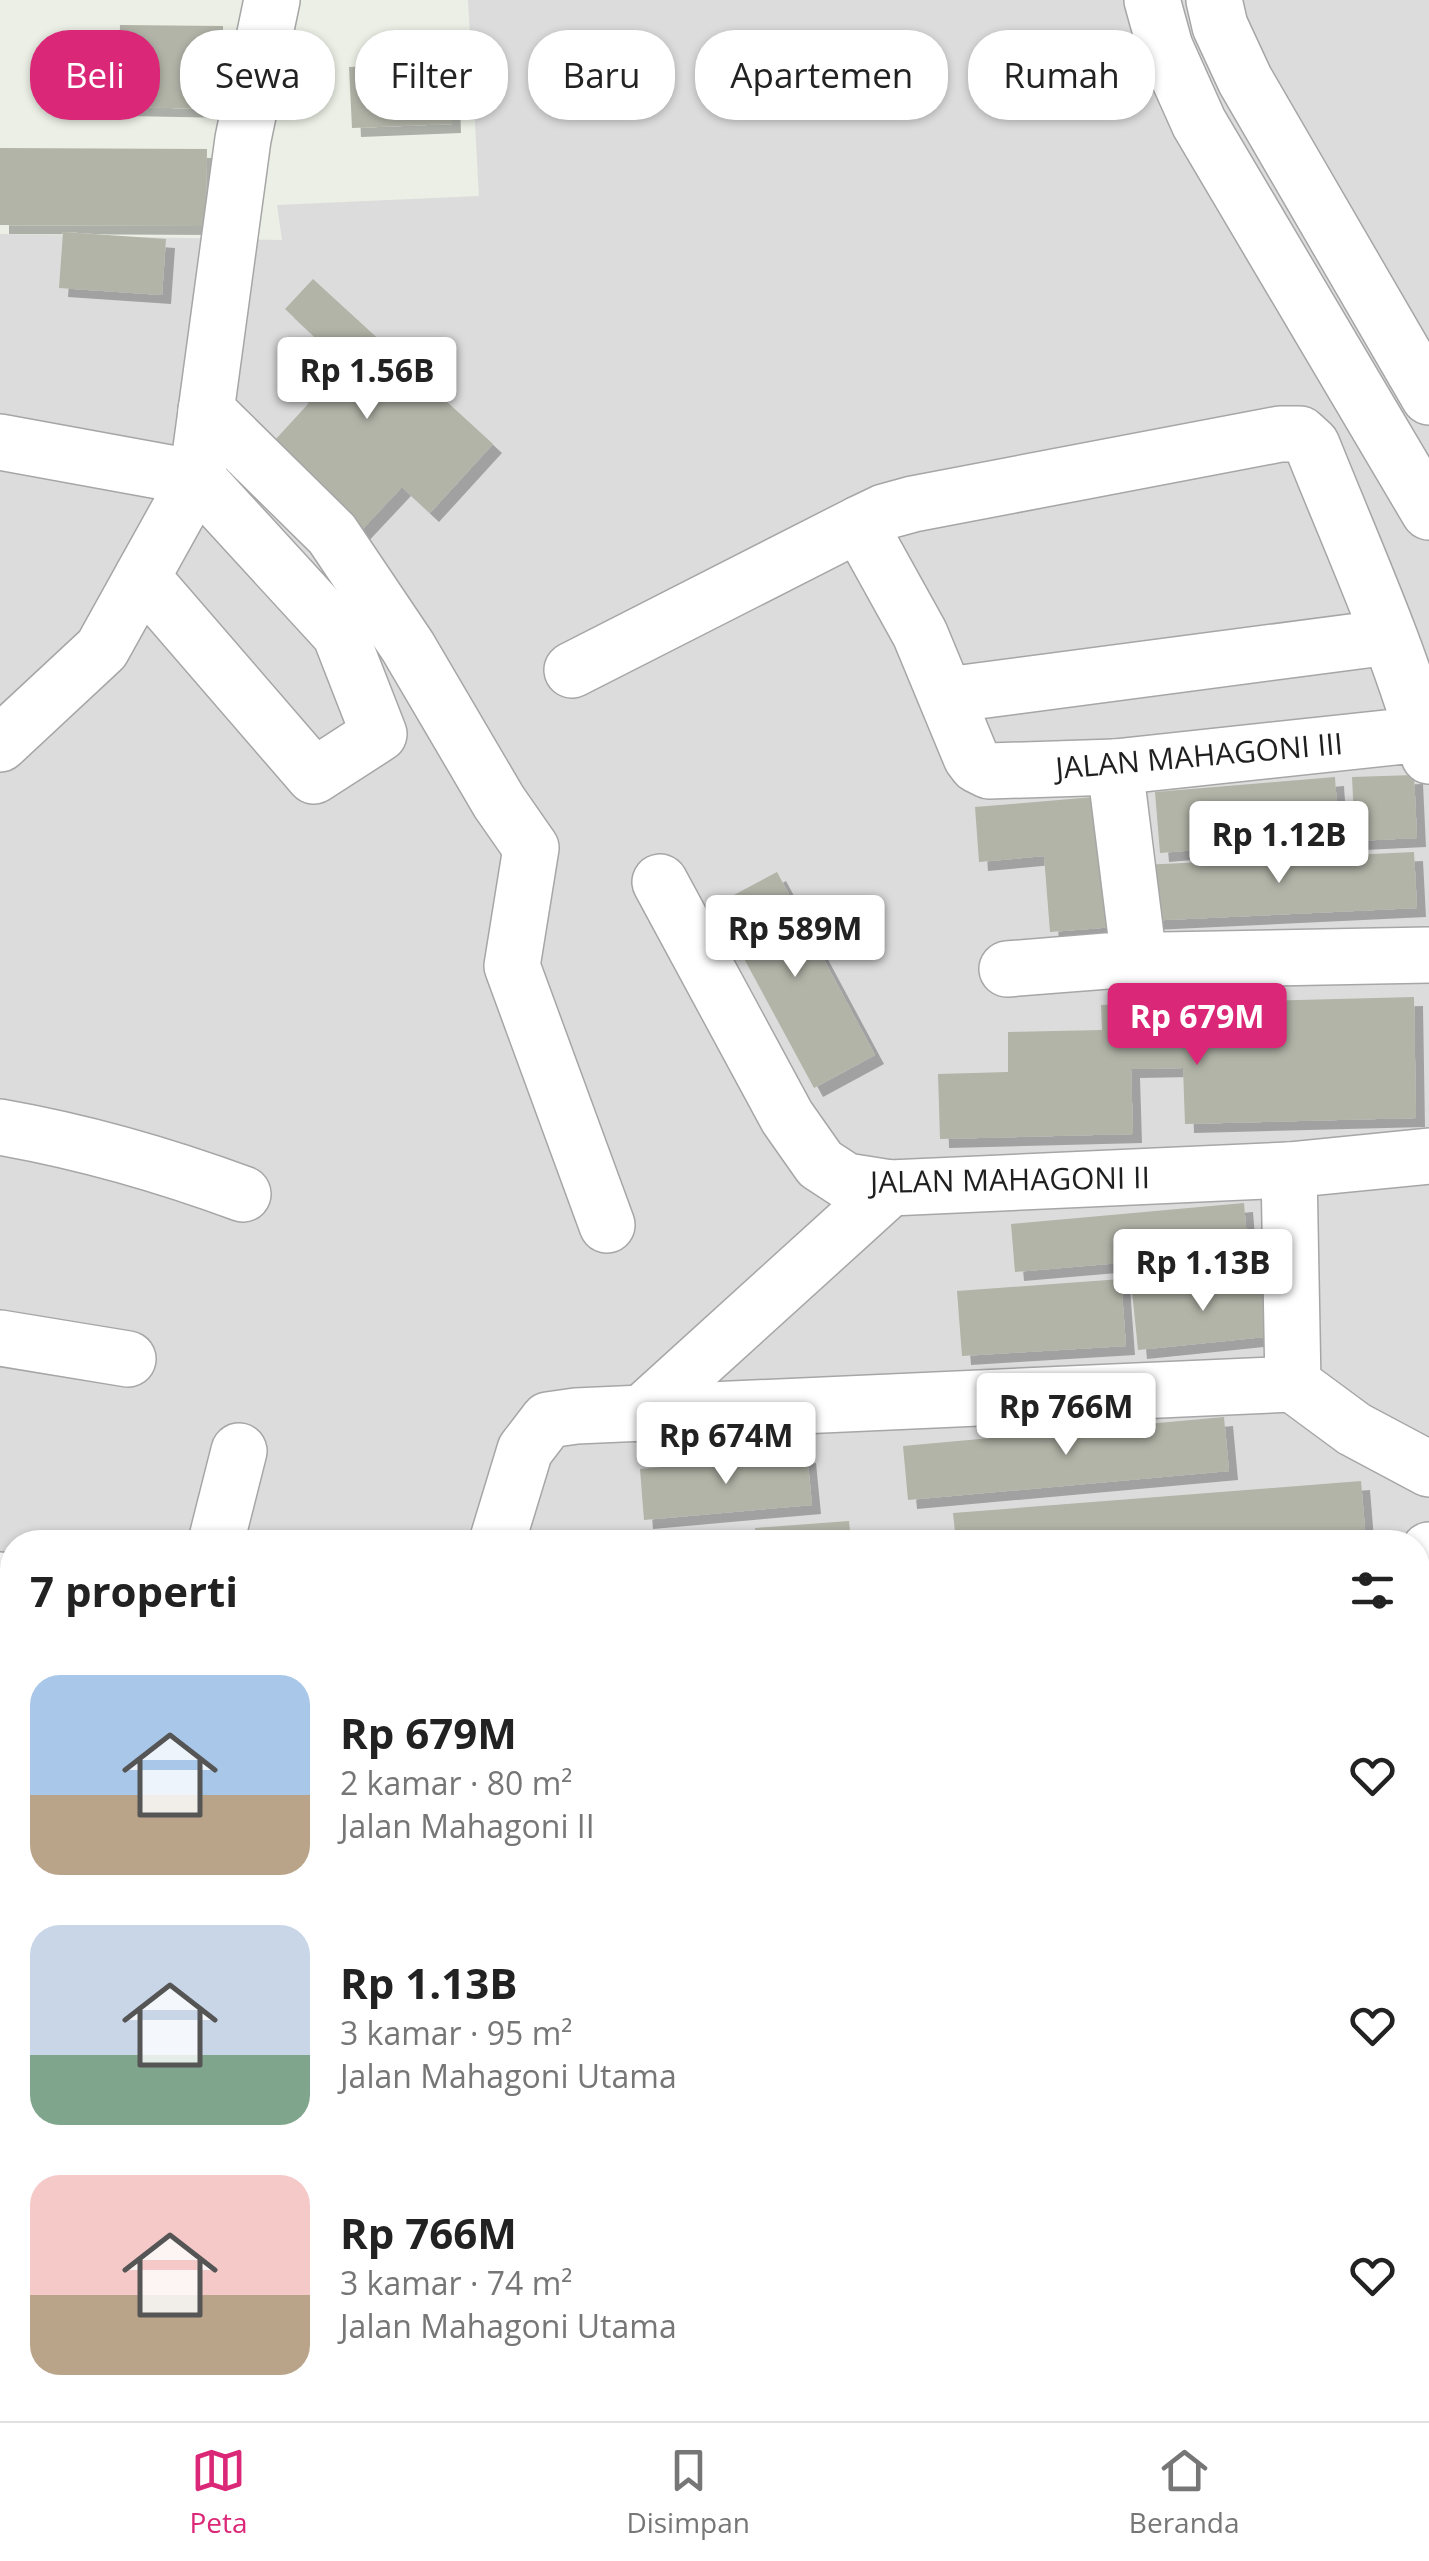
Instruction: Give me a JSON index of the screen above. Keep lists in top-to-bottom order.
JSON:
{
  "streets": {
    "street": ["JALAN MAHAGONI III", "JALAN MAHAGONI II"]
  },
  "page": {
    "chip": [
      "Beli",
      "Sewa",
      "Filter",
      "Baru",
      "Apartemen",
      "Rumah"
    ],
    "price": [
      "Rp 1.56B",
      "Rp 1.12B",
      "Rp 589M",
      "Rp 679M",
      "Rp 1.13B",
      "Rp 766M",
      "Rp 674M"
    ],
    "heading": "7 properti",
    "list": [
      {
        "name": "Rp 679M",
        "note": "2 kamar · 80 m² · Jalan Mahagoni II"
      },
      {
        "name": "Rp 1.13B",
        "note": "3 kamar · 95 m² · Jalan Mahagoni Utama"
      },
      {
        "name": "Rp 766M",
        "note": "3 kamar · 74 m² · Jalan Mahagoni Utama"
      }
    ],
    "tabs": ["Peta", "Disimpan", "Beranda"]
  }
}
